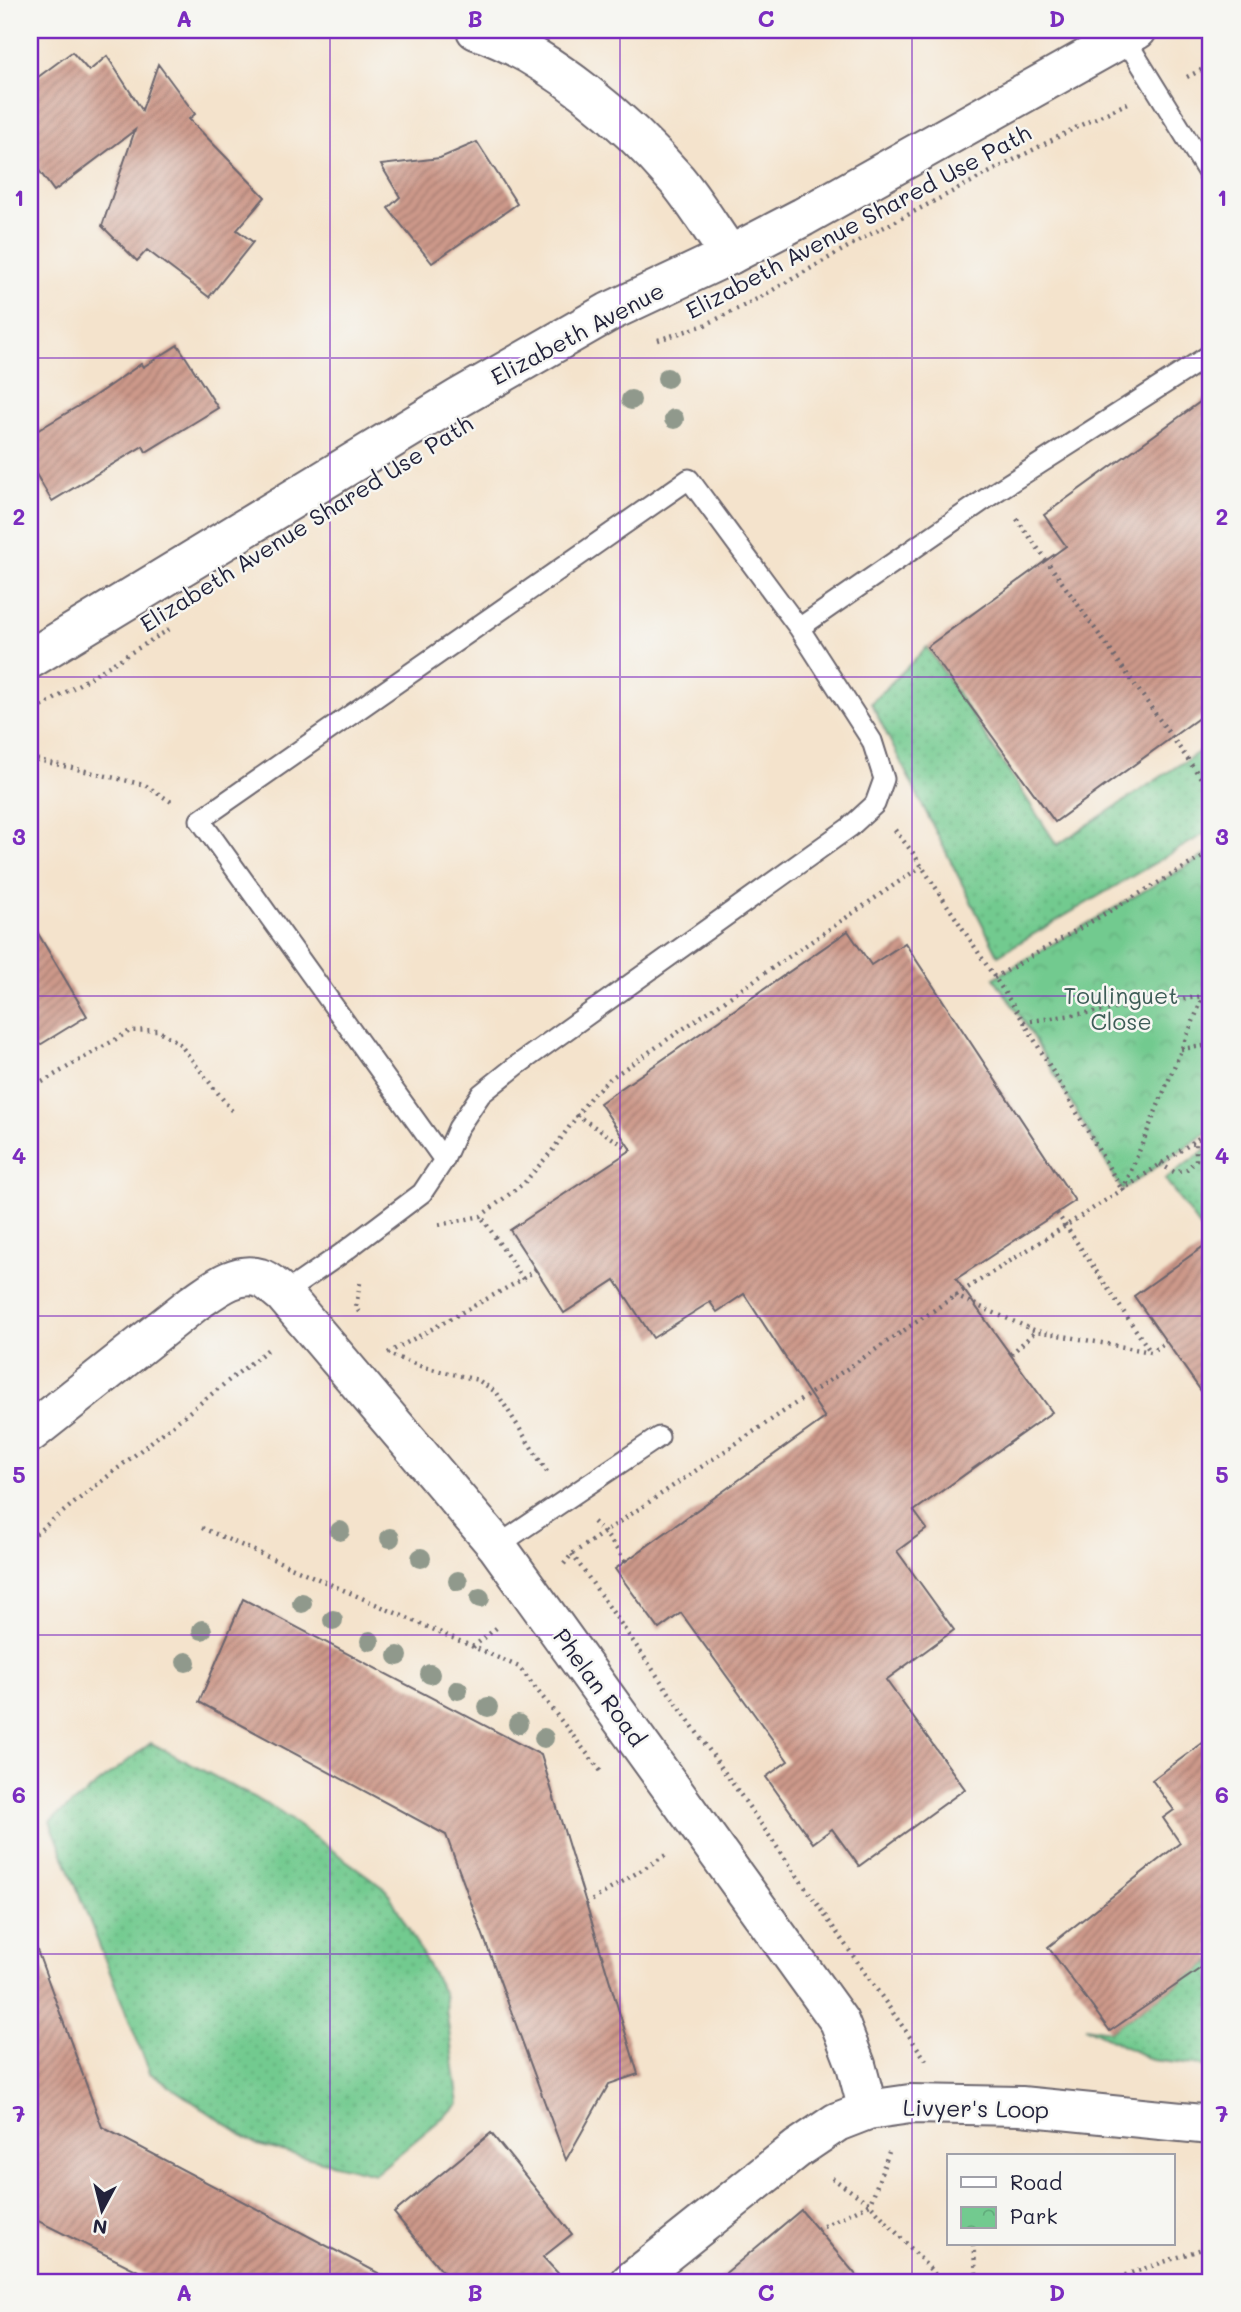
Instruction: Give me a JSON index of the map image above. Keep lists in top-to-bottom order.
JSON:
{
  "streets": {
    "street": ["Elizabeth Avenue", "Phelan Road", "Livyer's Loop"],
    "path": ["Elizabeth Avenue Shared Use Path"]
  },
  "crossings": [
    ["Phelan Road", "Livyer's Loop"]
  ],
  "parks": ["Toulinguet Close"],
  "legend": ["Road", "Park"],
  "north": "bottom",
  "grid": {
    "columns": [
      "A",
      "B",
      "C",
      "D"
    ],
    "rows": [
      "1",
      "2",
      "3",
      "4",
      "5",
      "6",
      "7"
    ]
  }
}
